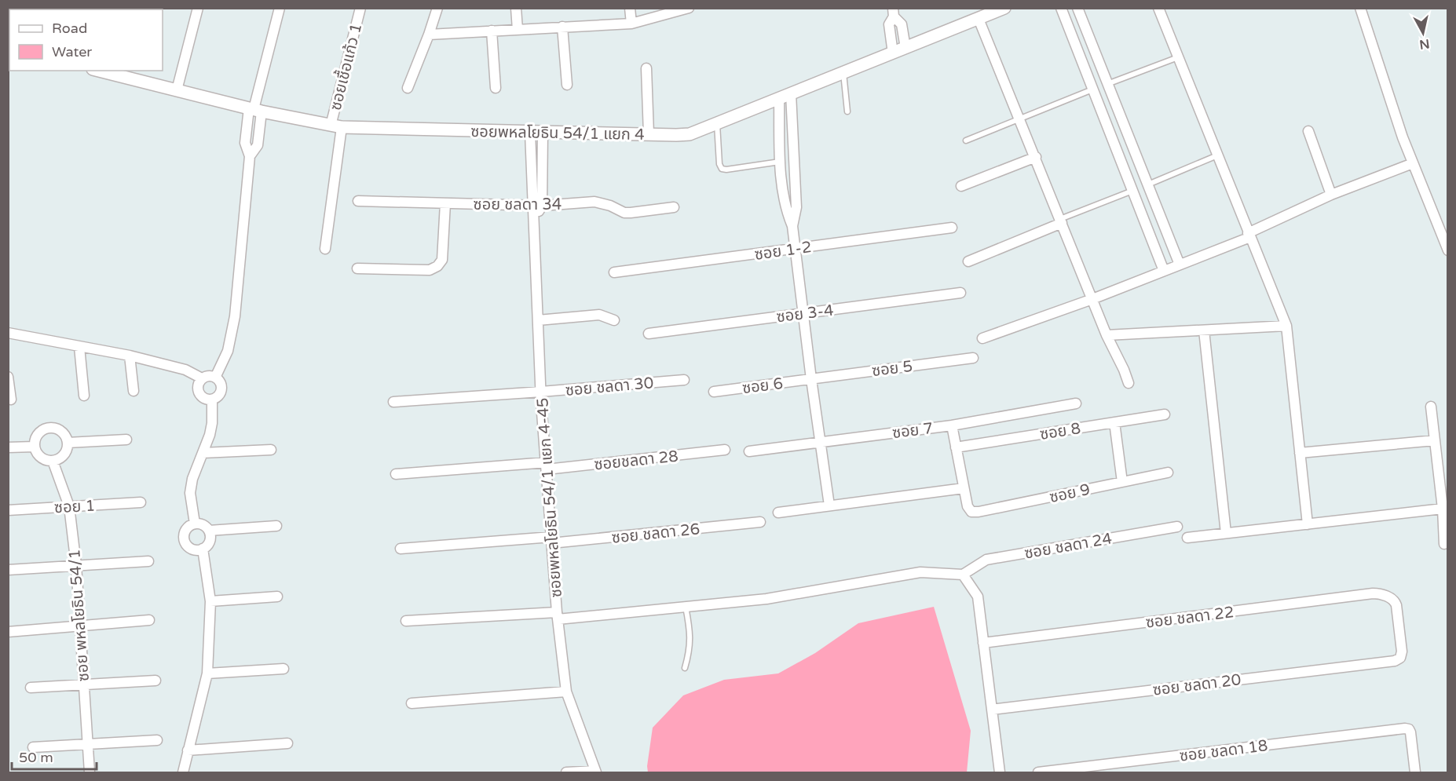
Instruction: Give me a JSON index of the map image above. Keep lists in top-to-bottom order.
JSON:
{
  "streets": {
    "street": [
      "ซอยเชื้อแก้ว 1",
      "ซอยพหลโยธิน 54/1 แยก 4",
      "ซอย ชลดา 34",
      "ซอย 1-2",
      "ซอย 3-4",
      "ซอย 5",
      "ซอย 6",
      "ซอย ชลดา 30",
      "ซอย 7",
      "ซอย 8",
      "ซอยชลดา 28",
      "ซอย 9",
      "ซอยพหลโยธิน 54/1 แยก 4-45",
      "ซอย 1",
      "ซอย ชลดา 26",
      "ซอย ชลดา 24",
      "ซอย พหลโยธิน 54/1",
      "ซอย ชลดา 22",
      "ซอย ชลดา 20",
      "ซอย ชลดา 18"
    ]
  },
  "crossings": [
    ["ซอยเชื้อแก้ว 1", "ซอยพหลโยธิน 54/1 แยก 4"],
    ["ซอย ชลดา 34", "ซอยพหลโยธิน 54/1 แยก 4-45"],
    ["ซอย 5", "ซอย 6"],
    ["ซอย ชลดา 30", "ซอยพหลโยธิน 54/1 แยก 4-45"],
    ["ซอยชลดา 28", "ซอยพหลโยธิน 54/1 แยก 4-45"],
    ["ซอยพหลโยธิน 54/1 แยก 4-45", "ซอย ชลดา 26"],
    ["ซอย 1", "ซอย พหลโยธิน 54/1"],
    ["ซอย ชลดา 22", "ซอย ชลดา 20"]
  ],
  "legend": ["Road", "Water"],
  "scale_bar": "50 m",
  "north": "bottom"
}
